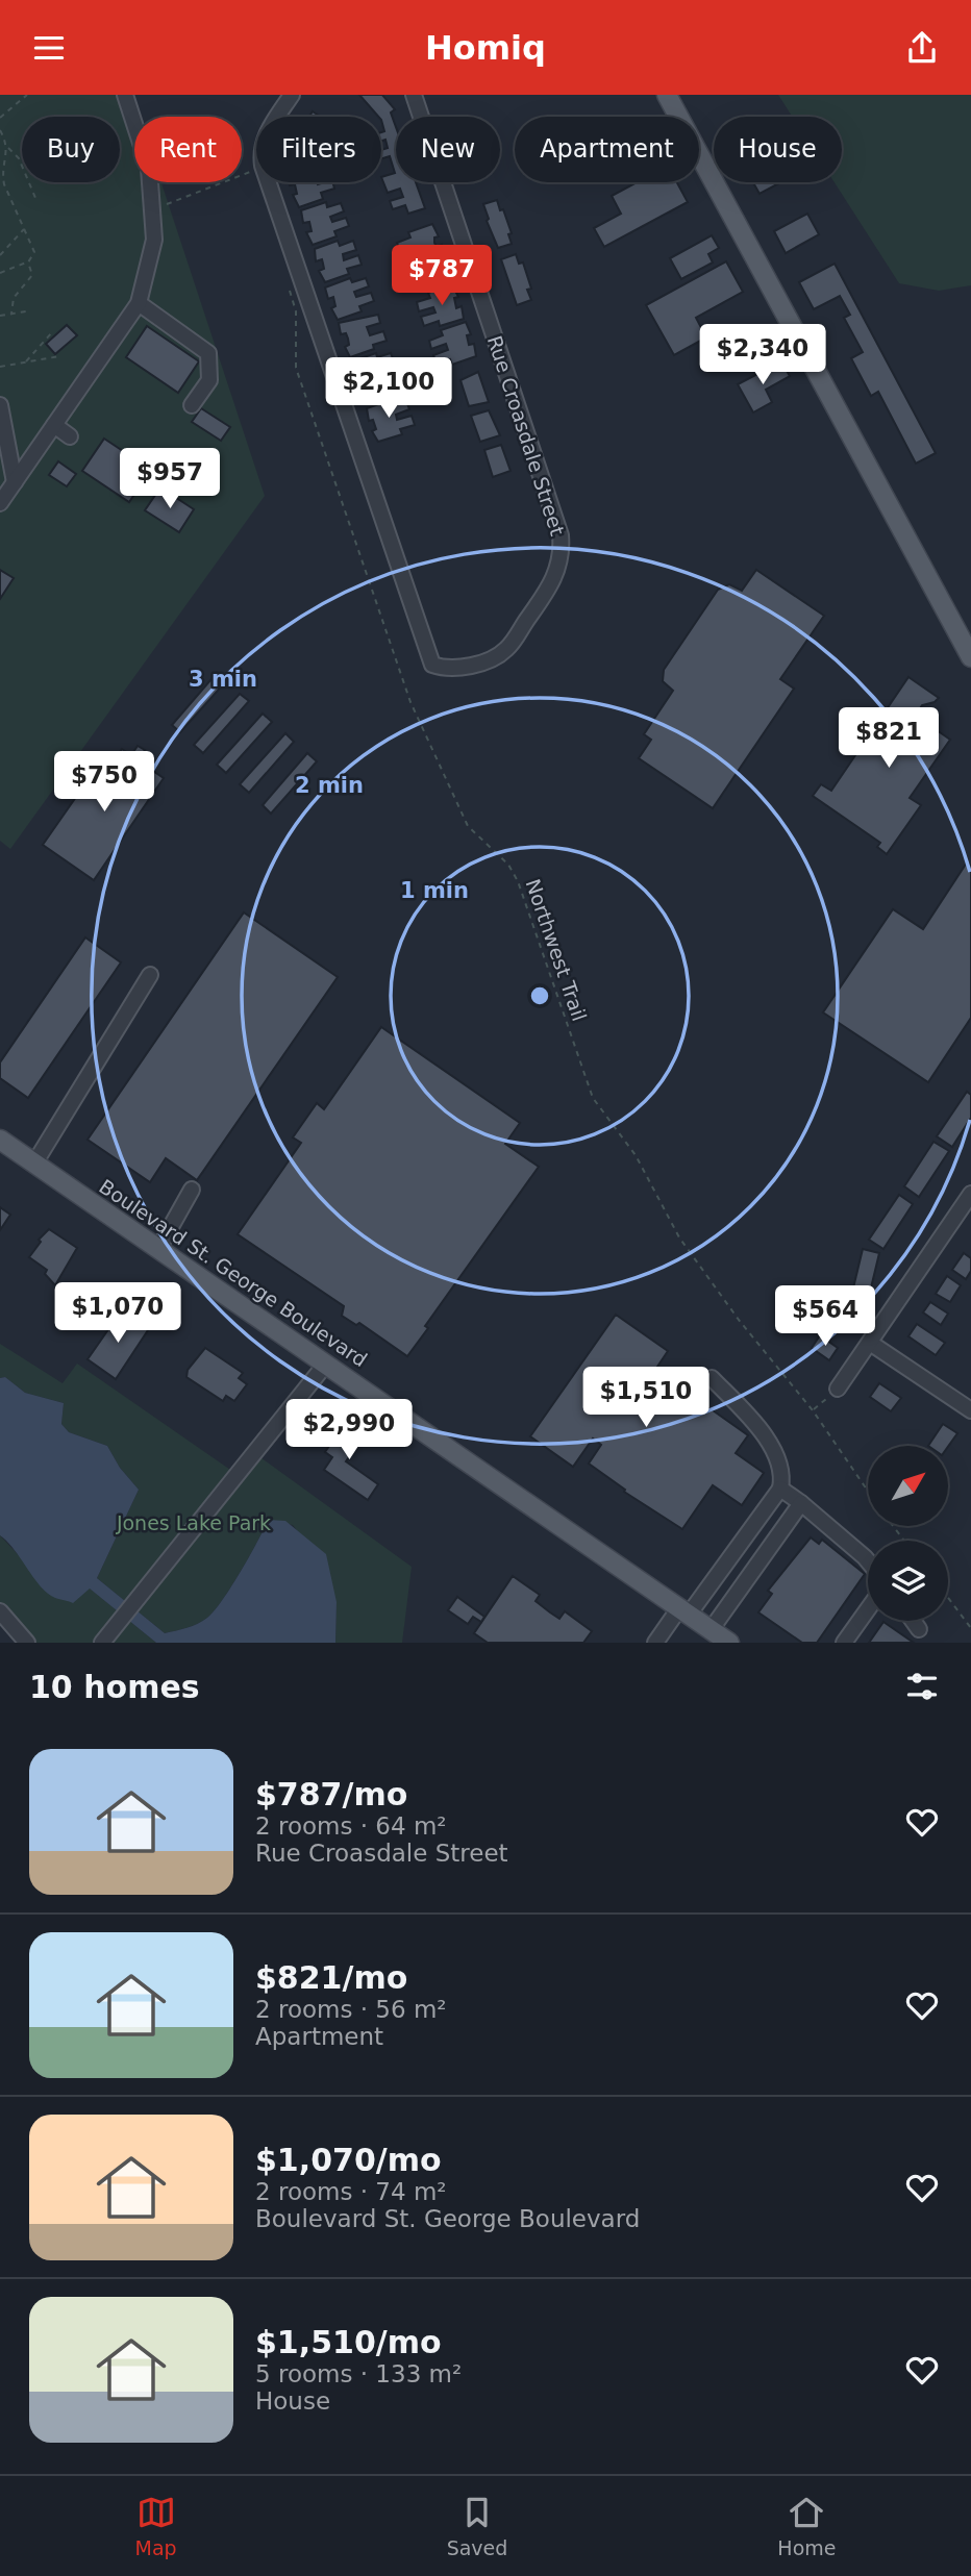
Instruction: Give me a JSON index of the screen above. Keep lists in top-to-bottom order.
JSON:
{
  "streets": {
    "main road": ["Boulevard St. George Boulevard"],
    "street": ["Rue Croasdale Street"],
    "path": ["Northwest Trail"]
  },
  "parks": ["Jones Lake Park"],
  "north": "top right",
  "page": {
    "header": "Homiq",
    "chip": [
      "Buy",
      "Rent",
      "Filters",
      "New",
      "Apartment",
      "House"
    ],
    "price": [
      "$787",
      "$2,340",
      "$2,100",
      "$957",
      "$821",
      "$750",
      "$1,070",
      "$564",
      "$1,510",
      "$2,990"
    ],
    "heading": "10 homes",
    "list": [
      {
        "name": "$787/mo",
        "note": "2 rooms · 64 m² · Rue Croasdale Street"
      },
      {
        "name": "$821/mo",
        "note": "2 rooms · 56 m² · Apartment"
      },
      {
        "name": "$1,070/mo",
        "note": "2 rooms · 74 m² · Boulevard St. George Boulevard"
      },
      {
        "name": "$1,510/mo",
        "note": "5 rooms · 133 m² · House"
      }
    ],
    "tabs": ["Map", "Saved", "Home"]
  },
  "rings": ["3 min", "2 min", "1 min"]
}
